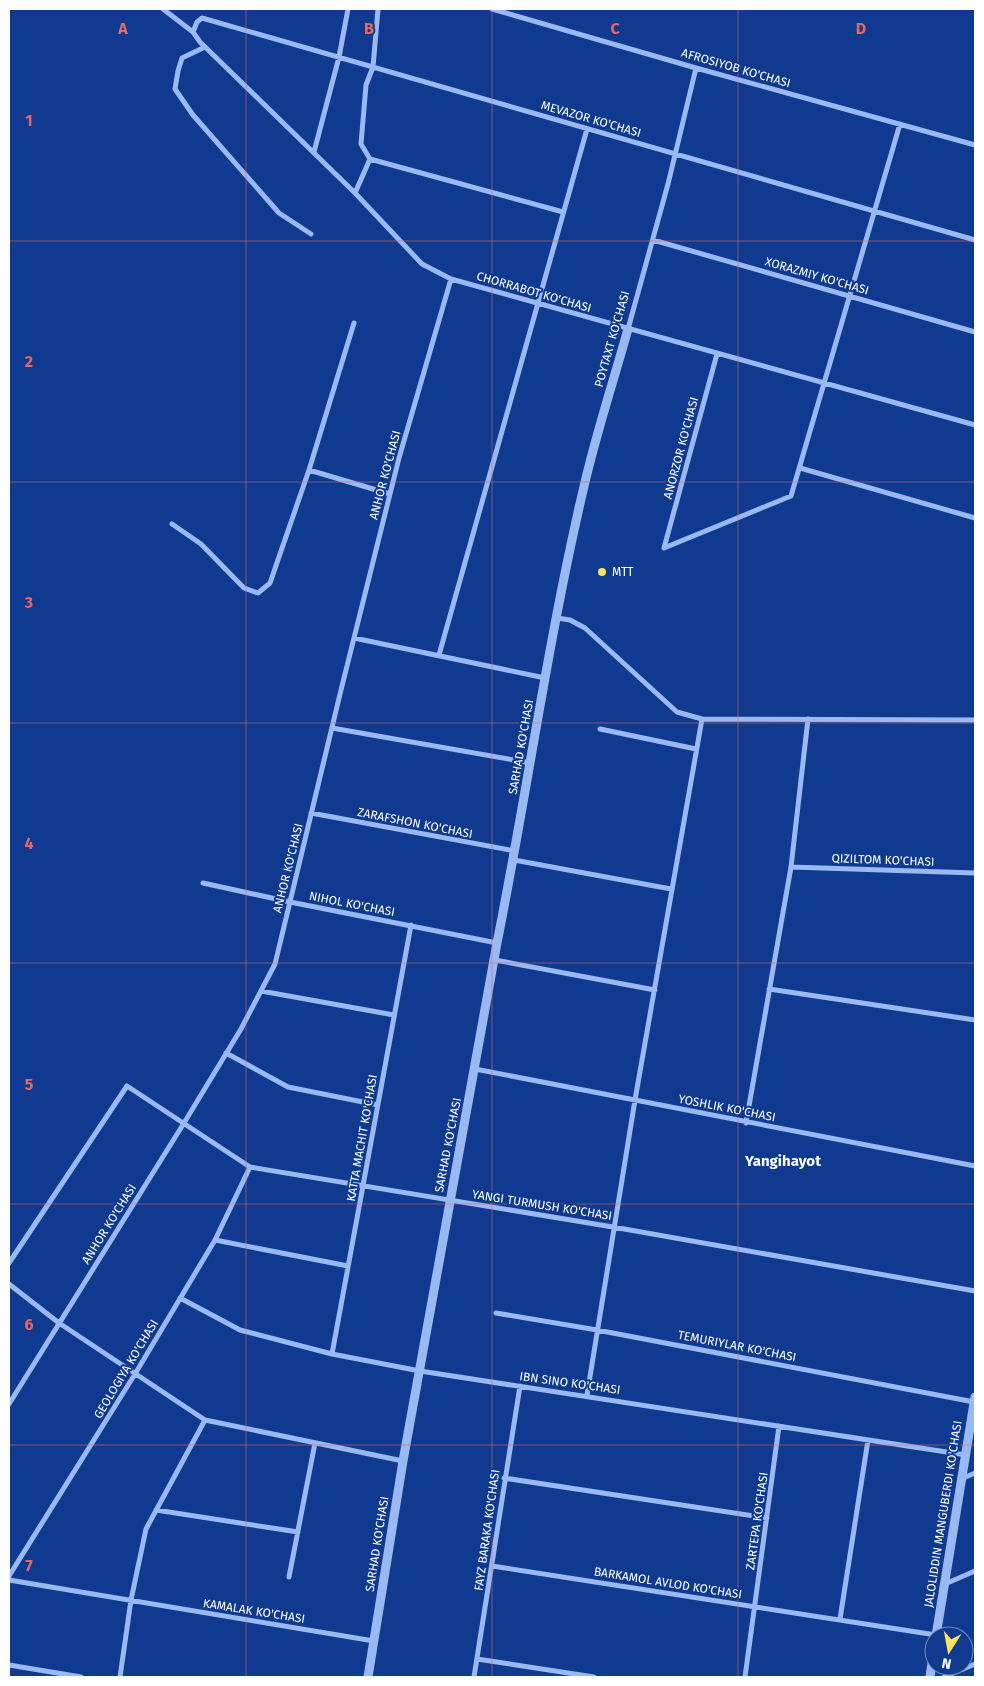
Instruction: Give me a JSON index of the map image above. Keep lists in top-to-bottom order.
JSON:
{
  "streets": {
    "street": [
      "AFROSIYOB KO'CHASI",
      "MEVAZOR KO'CHASI",
      "XORAZMIY KO'CHASI",
      "CHORRABOT KO'CHASI",
      "POYTAXT KO'CHASI",
      "ANORZOR KO'CHASI",
      "ANHOR KO'CHASI",
      "SARHAD KO'CHASI",
      "ZARAFSHON KO'CHASI",
      "QIZILTOM KO'CHASI",
      "NIHOL KO'CHASI",
      "YOSHLIK KO'CHASI",
      "KATTA MACHIT KO'CHASI",
      "YANGI TURMUSH KO'CHASI",
      "TEMURIYLAR KO'CHASI",
      "GEOLOGIYA KO'CHASI",
      "IBN SINO KO'CHASI",
      "JALOLIDDIN MANGUBERDI KO'CHASI",
      "ZARTEPA KO'CHASI",
      "FAYZ BARAKA KO'CHASI",
      "BARKAMOL AVLOD KO'CHASI",
      "KAMALAK KO'CHASI"
    ]
  },
  "crossings": [
    ["AFROSIYOB KO'CHASI", "POYTAXT KO'CHASI"],
    ["MEVAZOR KO'CHASI", "CHORRABOT KO'CHASI"],
    ["MEVAZOR KO'CHASI", "POYTAXT KO'CHASI"],
    ["XORAZMIY KO'CHASI", "POYTAXT KO'CHASI"],
    ["CHORRABOT KO'CHASI", "POYTAXT KO'CHASI"],
    ["CHORRABOT KO'CHASI", "ANORZOR KO'CHASI"],
    ["CHORRABOT KO'CHASI", "ANHOR KO'CHASI"],
    ["POYTAXT KO'CHASI", "SARHAD KO'CHASI"],
    ["ANHOR KO'CHASI", "ZARAFSHON KO'CHASI"],
    ["ANHOR KO'CHASI", "NIHOL KO'CHASI"],
    ["ANHOR KO'CHASI", "YANGI TURMUSH KO'CHASI"],
    ["SARHAD KO'CHASI", "ZARAFSHON KO'CHASI"],
    ["SARHAD KO'CHASI", "NIHOL KO'CHASI"],
    ["SARHAD KO'CHASI", "YOSHLIK KO'CHASI"],
    ["SARHAD KO'CHASI", "YANGI TURMUSH KO'CHASI"],
    ["SARHAD KO'CHASI", "IBN SINO KO'CHASI"],
    ["SARHAD KO'CHASI", "KAMALAK KO'CHASI"],
    ["NIHOL KO'CHASI", "KATTA MACHIT KO'CHASI"],
    ["KATTA MACHIT KO'CHASI", "YANGI TURMUSH KO'CHASI"],
    ["KATTA MACHIT KO'CHASI", "IBN SINO KO'CHASI"],
    ["YANGI TURMUSH KO'CHASI", "GEOLOGIYA KO'CHASI"],
    ["TEMURIYLAR KO'CHASI", "JALOLIDDIN MANGUBERDI KO'CHASI"],
    ["GEOLOGIYA KO'CHASI", "IBN SINO KO'CHASI"],
    ["IBN SINO KO'CHASI", "JALOLIDDIN MANGUBERDI KO'CHASI"],
    ["IBN SINO KO'CHASI", "ZARTEPA KO'CHASI"],
    ["IBN SINO KO'CHASI", "FAYZ BARAKA KO'CHASI"],
    ["ZARTEPA KO'CHASI", "BARKAMOL AVLOD KO'CHASI"],
    ["FAYZ BARAKA KO'CHASI", "BARKAMOL AVLOD KO'CHASI"]
  ],
  "districts": ["Yangihayot"],
  "places": ["MTT"],
  "north": "bottom",
  "grid": {
    "columns": [
      "A",
      "B",
      "C",
      "D"
    ],
    "rows": [
      "1",
      "2",
      "3",
      "4",
      "5",
      "6",
      "7"
    ]
  }
}
